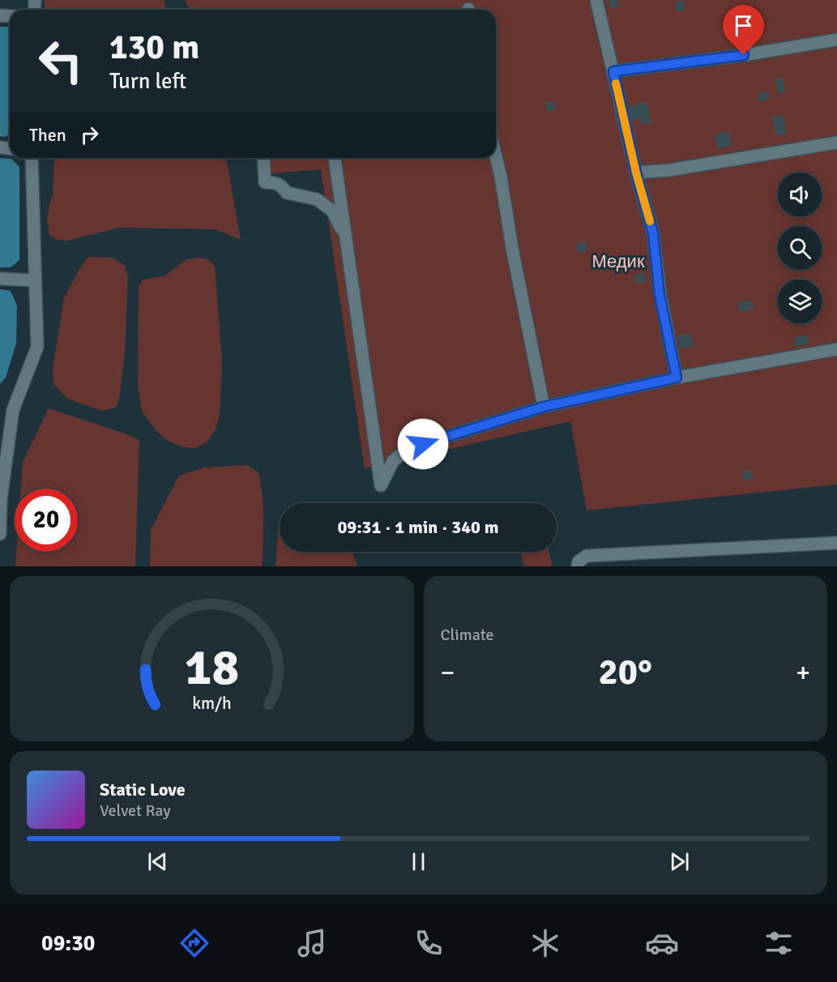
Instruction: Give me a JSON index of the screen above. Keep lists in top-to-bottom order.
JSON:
{
  "parks": ["Медик"],
  "page": {
    "turn": ["130 m", "Turn left"],
    "then": "Then",
    "limit": "20",
    "trip": "09:31 · 1 min · 340 m",
    "tile": "Climate",
    "heat": ["−", "20°", "+"],
    "song": ["Static Love", "Velvet Ray"],
    "tabs": "09:30",
    "gauge": ["18", "km/h"]
  }
}
